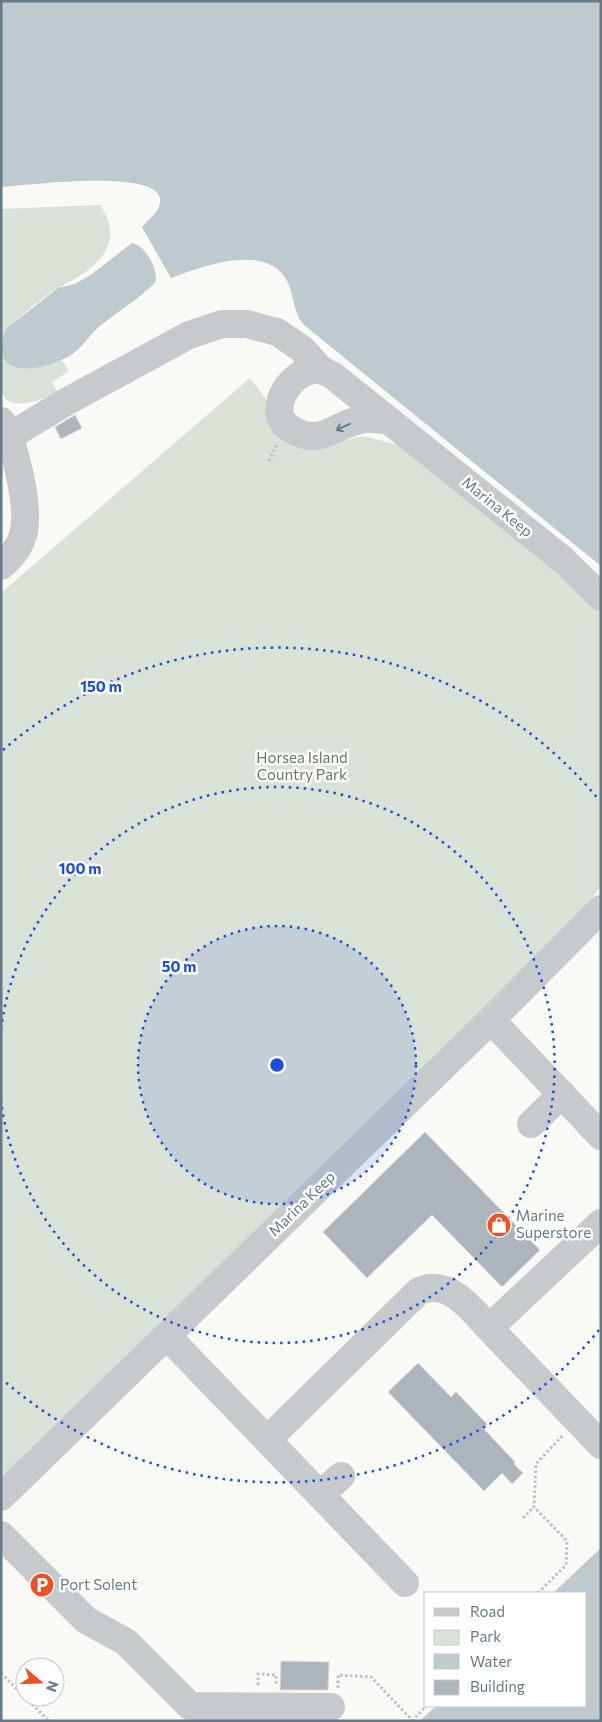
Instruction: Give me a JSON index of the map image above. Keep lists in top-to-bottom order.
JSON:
{
  "streets": {
    "street": ["Marina Keep"]
  },
  "parks": ["Horsea Island Country Park"],
  "places": {
    "shop": ["Marine Superstore"],
    "parking": ["Port Solent"]
  },
  "legend": [
    "Road",
    "Park",
    "Water",
    "Building"
  ],
  "north": "right",
  "rings": ["150 m", "100 m", "50 m"]
}
